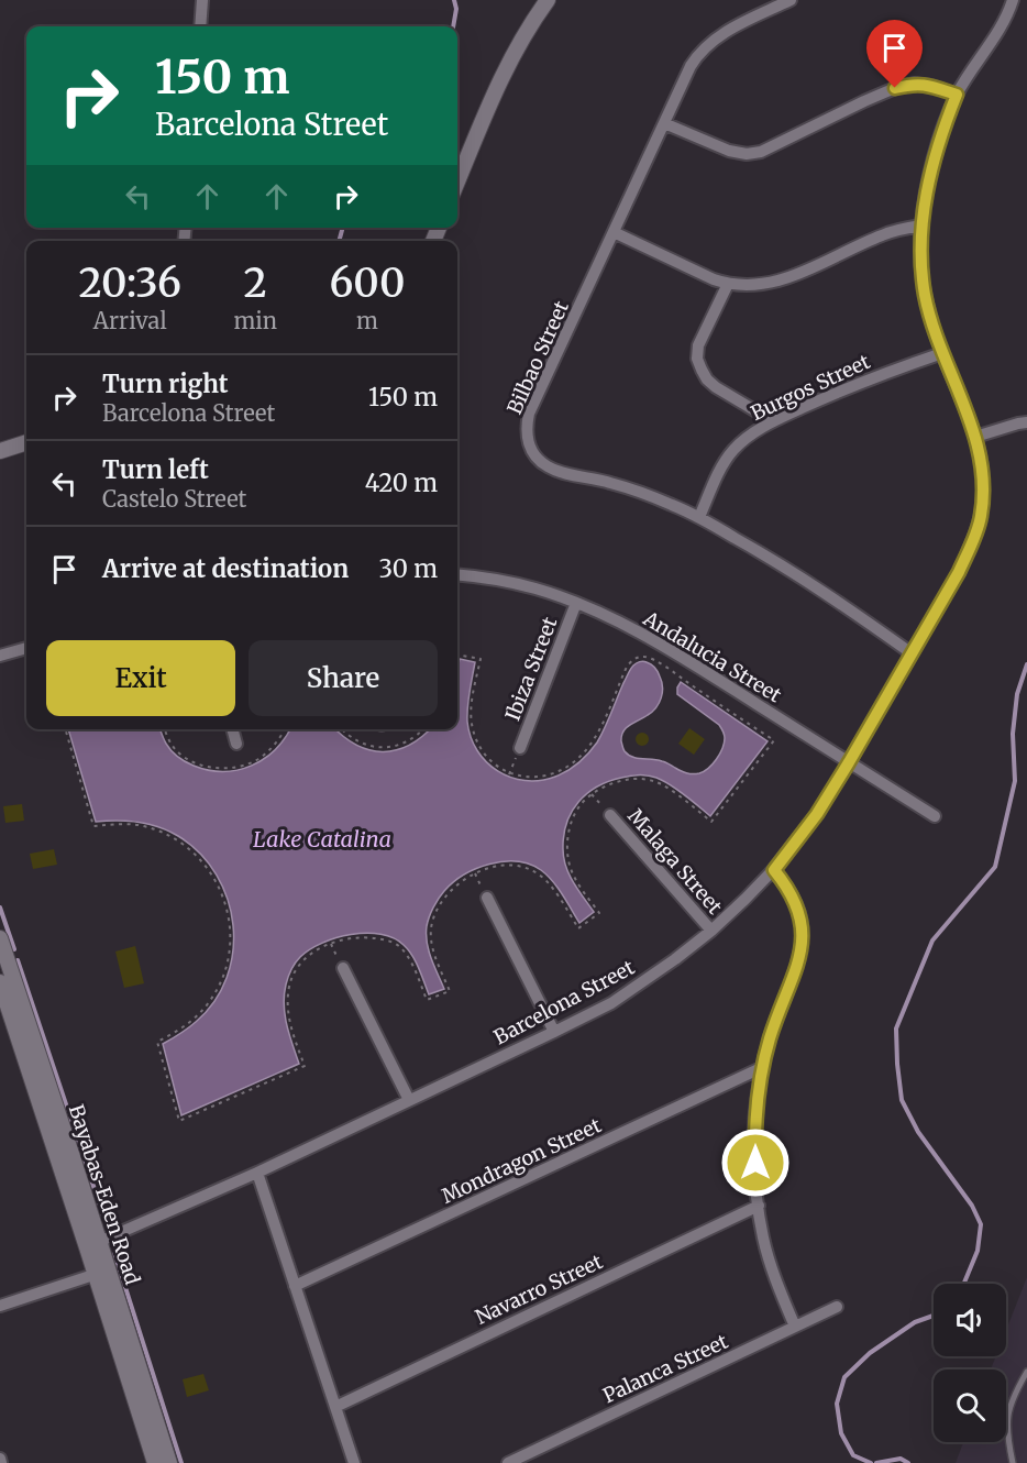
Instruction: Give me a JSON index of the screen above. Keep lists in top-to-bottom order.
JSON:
{
  "streets": {
    "street": [
      "Bilbao Street",
      "Burgos Street",
      "Andalucia Street",
      "Ibiza Street",
      "Malaga Street",
      "Barcelona Street",
      "Mondragon Street",
      "Bayabas-Eden Road",
      "Navarro Street",
      "Palanca Street"
    ]
  },
  "crossings": [
    ["Bilbao Street", "Burgos Street"],
    ["Bilbao Street", "Barcelona Street"],
    ["Burgos Street", "Barcelona Street"],
    ["Andalucia Street", "Ibiza Street"],
    ["Andalucia Street", "Barcelona Street"],
    ["Malaga Street", "Barcelona Street"],
    ["Barcelona Street", "Bayabas-Eden Road"]
  ],
  "water": ["Lake Catalina"],
  "page": {
    "turn": ["150 m", "Barcelona Street"],
    "eta": [
      "20:36",
      "Arrival",
      "2",
      "min",
      "600",
      "m"
    ],
    "list": [
      {
        "name": "Turn right",
        "note": "Barcelona Street",
        "value": "150 m"
      },
      {
        "name": "Turn left",
        "note": "Castelo Street",
        "value": "420 m"
      },
      {
        "name": "Arrive at destination",
        "value": "30 m"
      }
    ],
    "buttons": ["Exit", "Share"]
  }
}
